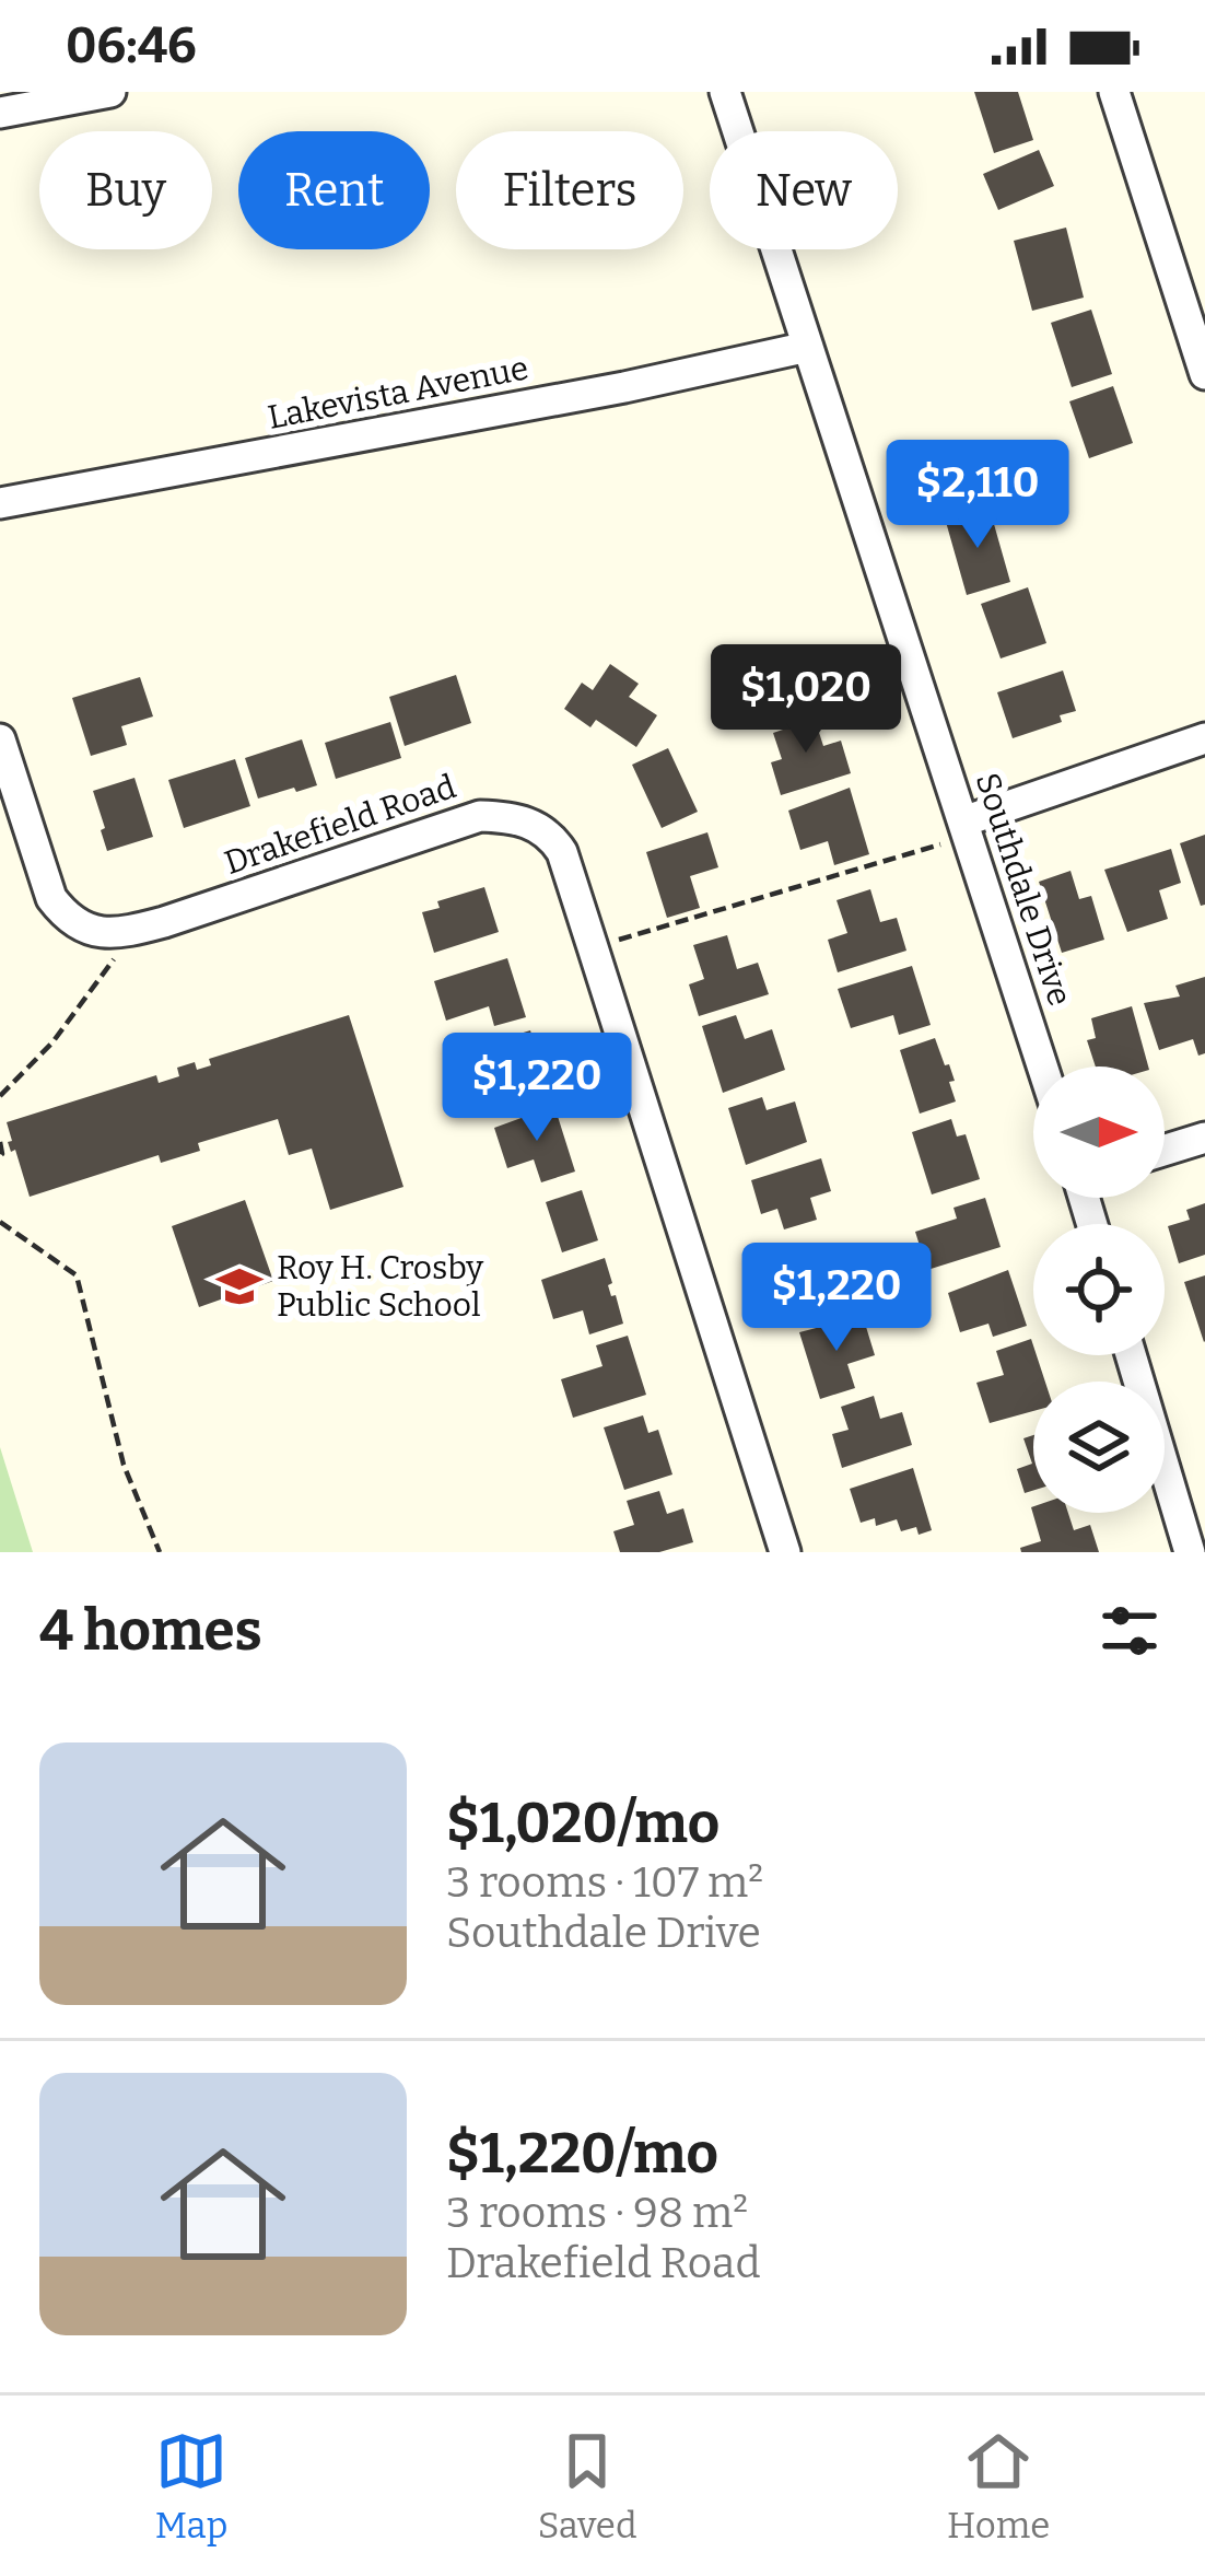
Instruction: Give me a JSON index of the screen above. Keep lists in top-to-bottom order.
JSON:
{
  "streets": {
    "street": ["Lakevista Avenue", "Drakefield Road", "Southdale Drive"]
  },
  "crossings": [
    ["Lakevista Avenue", "Southdale Drive"]
  ],
  "places": {
    "school or university": ["Roy H. Crosby Public School"]
  },
  "north": "right",
  "page": {
    "status": "06:46",
    "chip": [
      "Buy",
      "Rent",
      "Filters",
      "New"
    ],
    "price": [
      "$2,110",
      "$1,020",
      "$1,220",
      "$1,220"
    ],
    "heading": "4 homes",
    "list": [
      {
        "name": "$1,020/mo",
        "note": "3 rooms · 107 m² · Southdale Drive"
      },
      {
        "name": "$1,220/mo",
        "note": "3 rooms · 98 m² · Drakefield Road"
      }
    ],
    "tabs": ["Map", "Saved", "Home"]
  }
}
